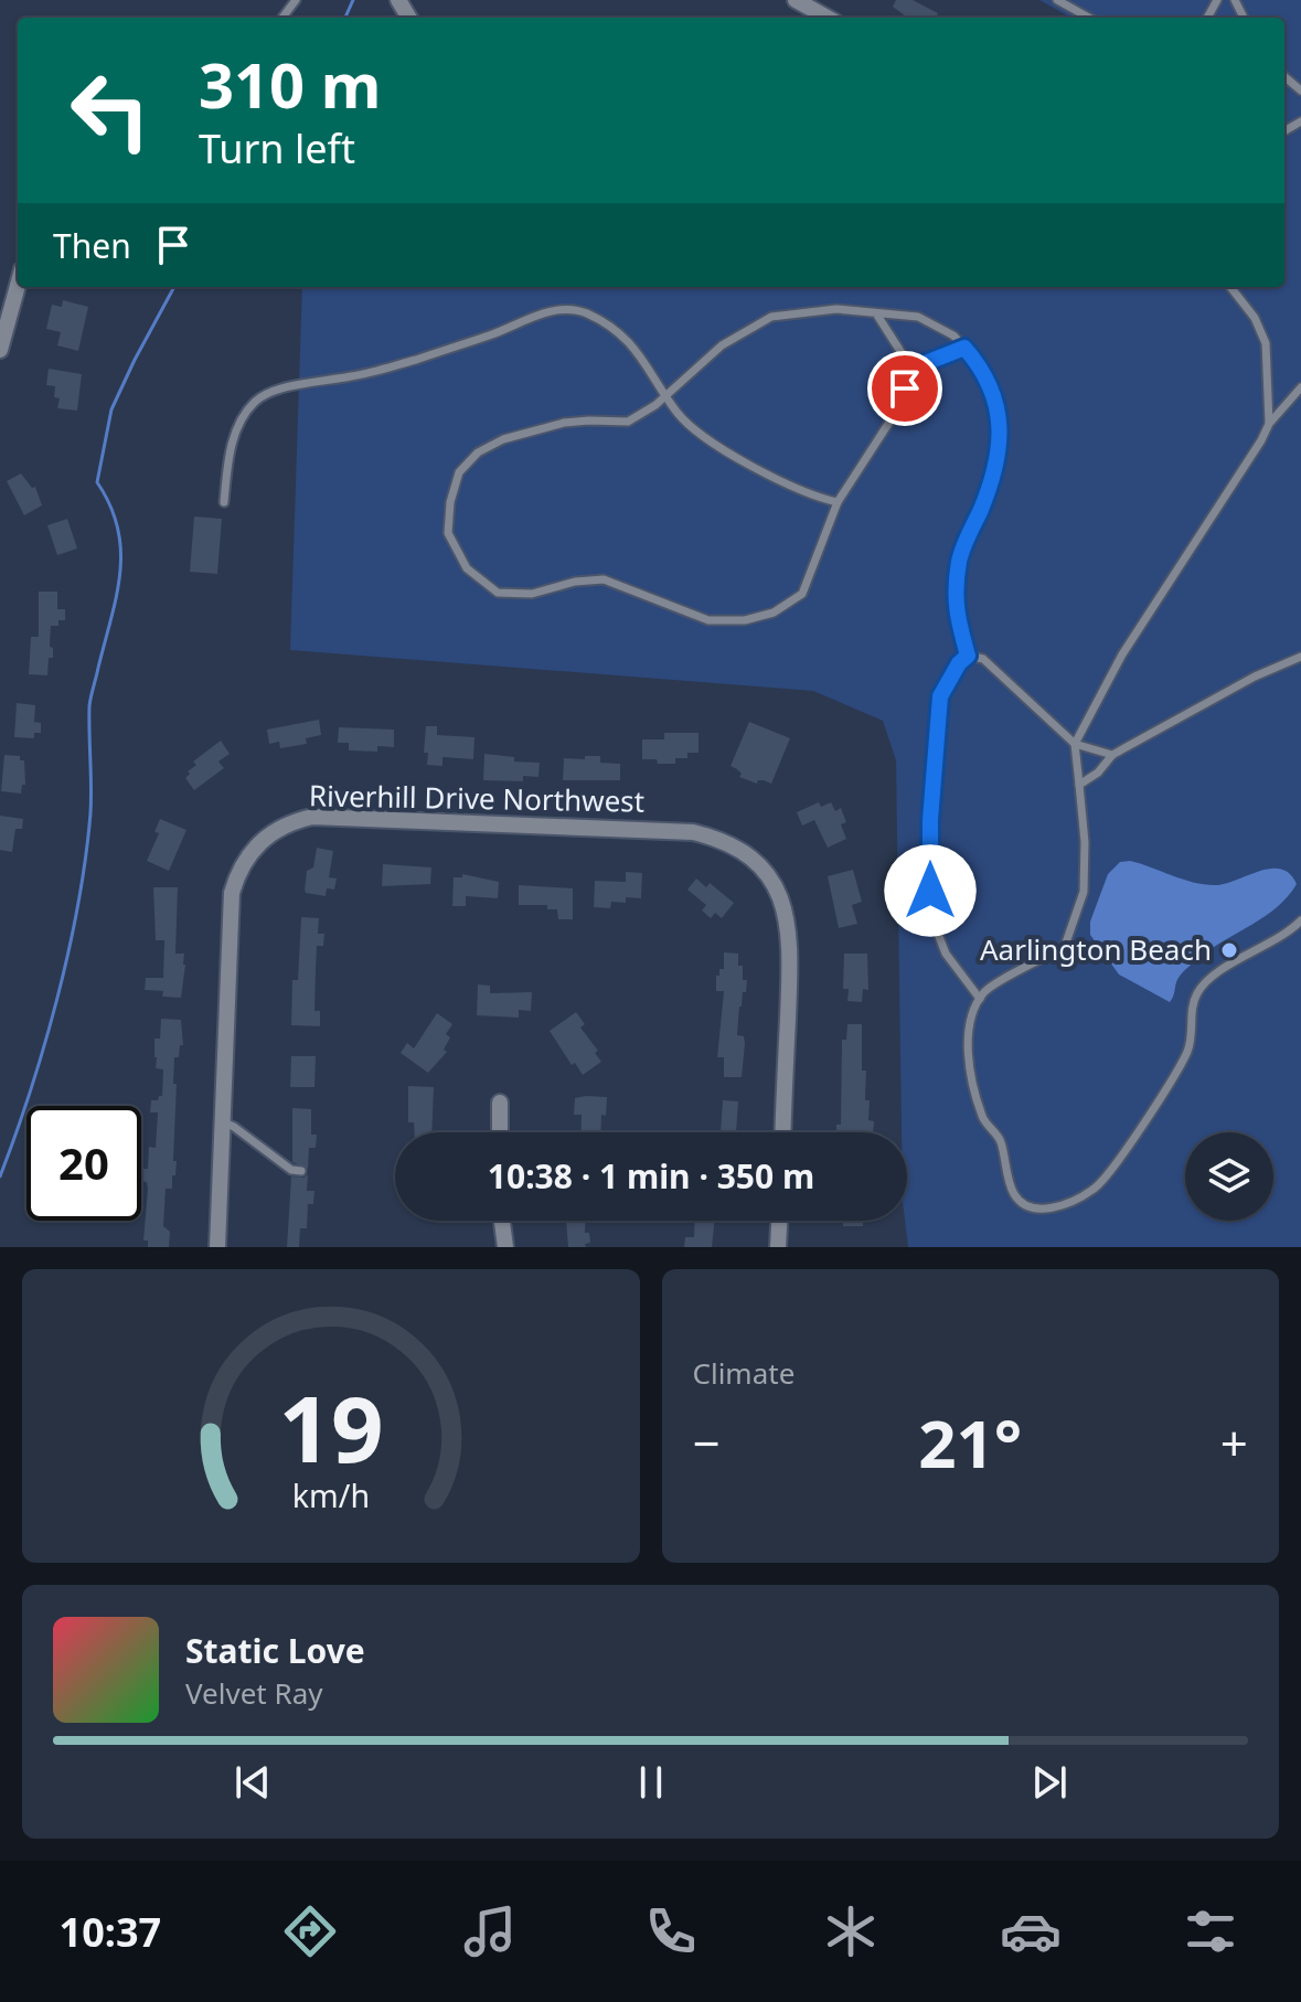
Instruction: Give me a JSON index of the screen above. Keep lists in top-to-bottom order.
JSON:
{
  "streets": {
    "street": ["Riverhill Drive Northwest"]
  },
  "places": ["Aarlington Beach"],
  "page": {
    "turn": ["310 m", "Turn left"],
    "then": "Then",
    "limit": "20",
    "trip": "10:38 · 1 min · 350 m",
    "tile": "Climate",
    "heat": ["−", "21°", "+"],
    "song": ["Static Love", "Velvet Ray"],
    "tabs": "10:37",
    "gauge": ["19", "km/h"]
  }
}
